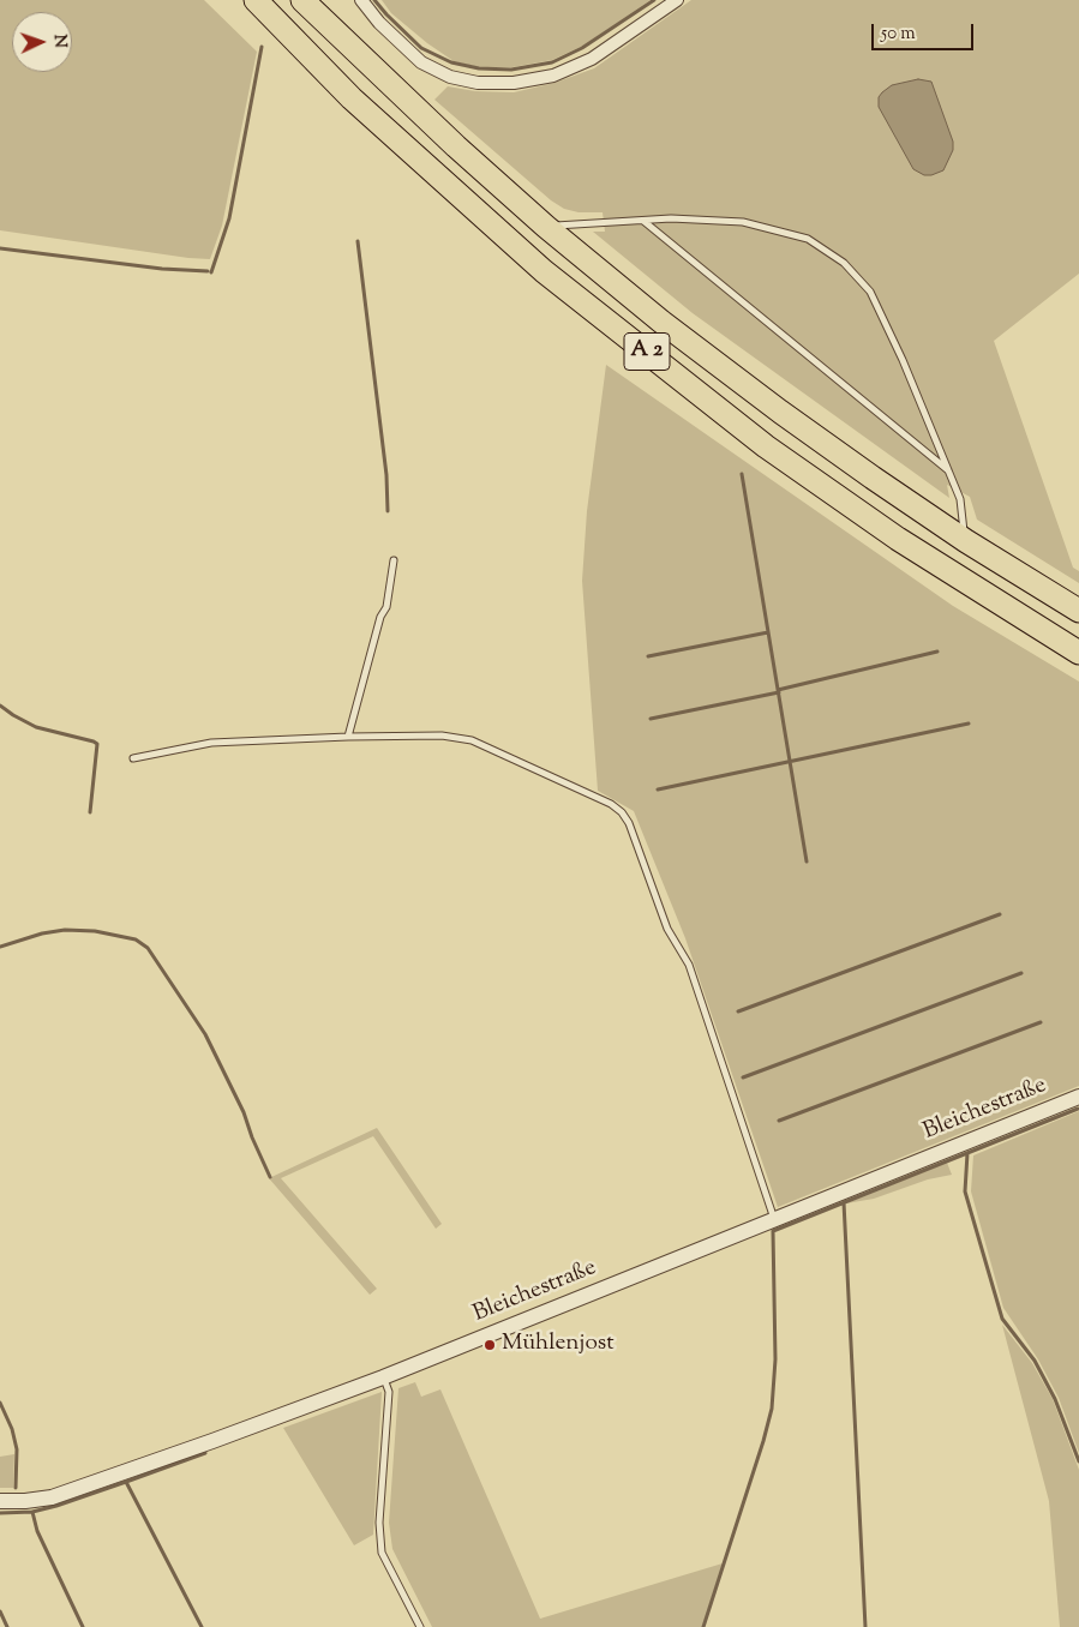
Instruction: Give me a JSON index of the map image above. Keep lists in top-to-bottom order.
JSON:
{
  "streets": {
    "highway": ["A 2"],
    "street": ["Bleichestraße"]
  },
  "places": ["Mühlenjost"],
  "scale_bar": "50 m",
  "north": "right"
}
